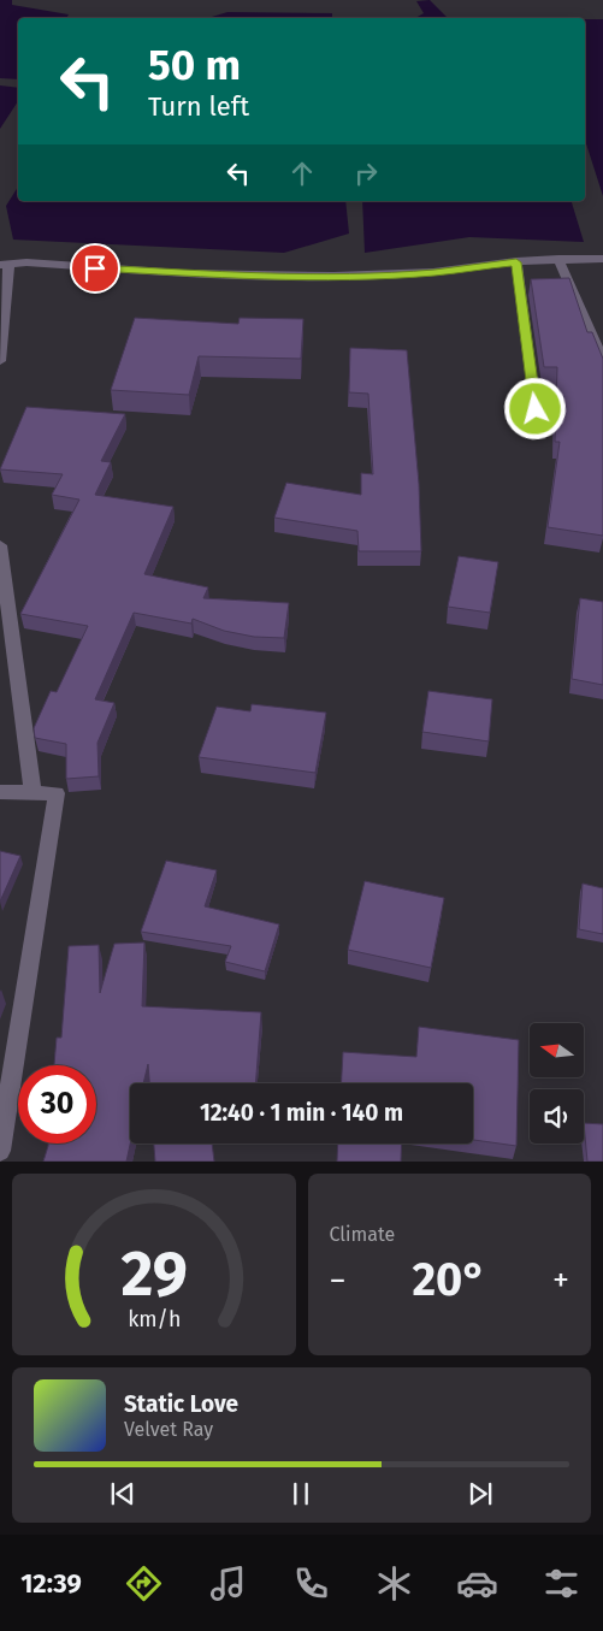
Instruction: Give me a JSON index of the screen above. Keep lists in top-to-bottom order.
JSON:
{
  "north": "left",
  "page": {
    "turn": ["50 m", "Turn left"],
    "limit": "30",
    "trip": "12:40 · 1 min · 140 m",
    "tile": "Climate",
    "heat": ["−", "20°", "+"],
    "song": ["Static Love", "Velvet Ray"],
    "tabs": "12:39",
    "gauge": ["29", "km/h"]
  }
}
